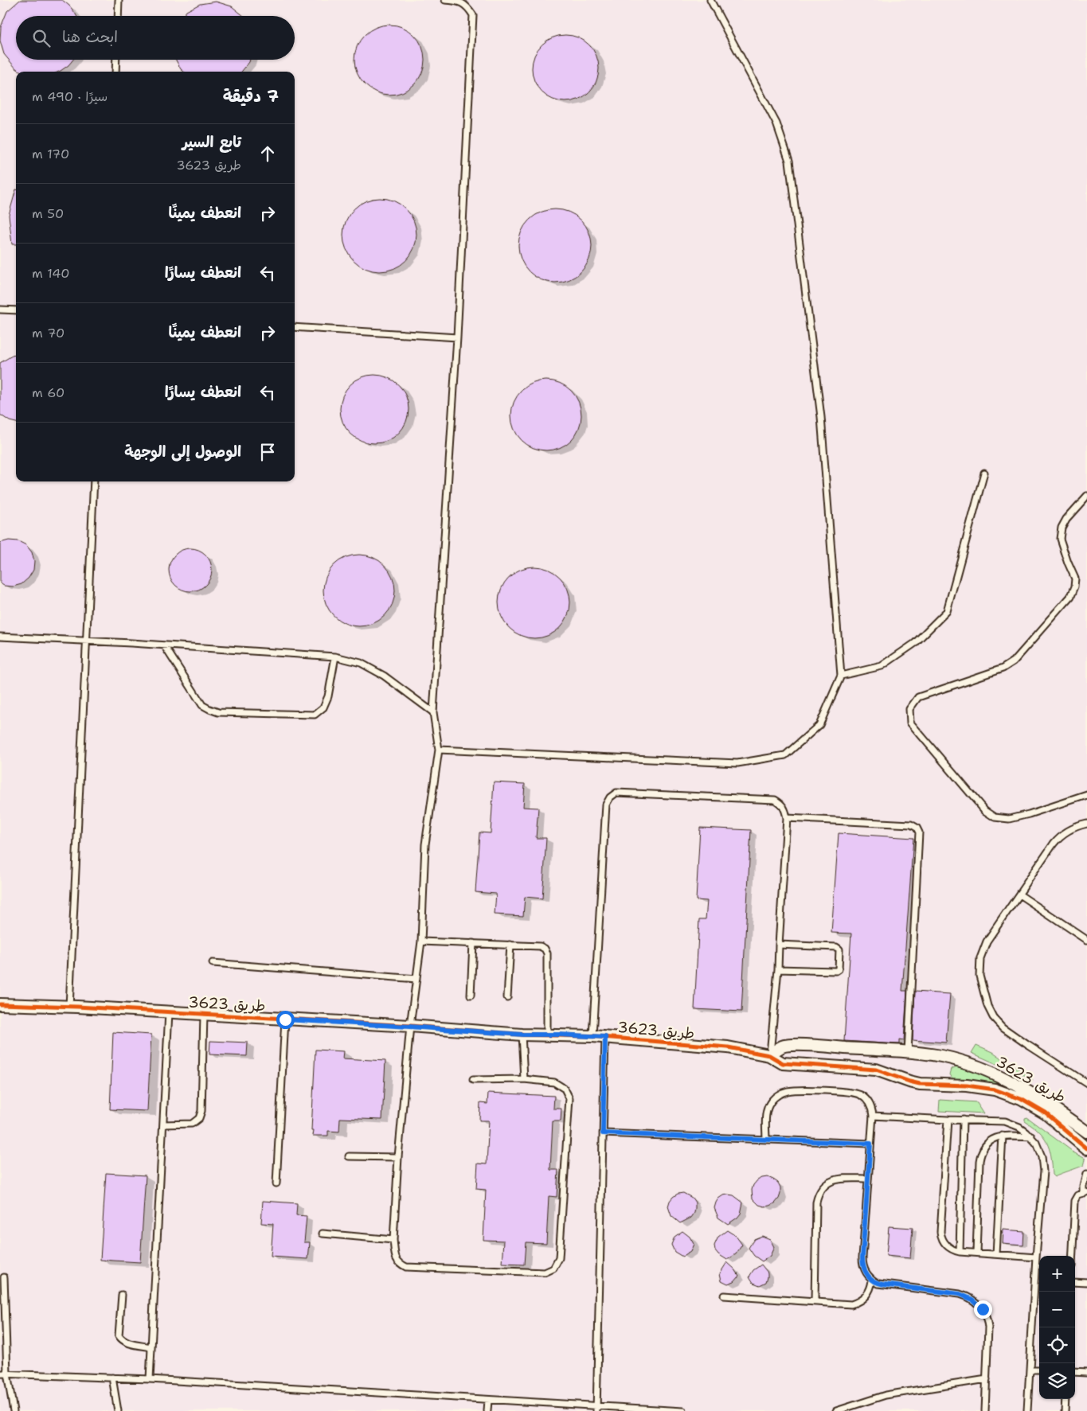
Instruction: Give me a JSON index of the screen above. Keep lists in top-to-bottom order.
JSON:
{
  "streets": {
    "street": ["طريق 3623"]
  },
  "page": {
    "search": "ابحث هنا",
    "heading": ["7 دقيقة", "سيرًا · 490 m"],
    "list": [
      ["تابع السير", "طريق 3623", "170 m"],
      ["انعطف يمينًا", "50 m"],
      ["انعطف يسارًا", "140 m"],
      ["انعطف يمينًا", "70 m"],
      ["انعطف يسارًا", "60 m"],
      "الوصول إلى الوجهة"
    ],
    "map_buttons": ["+", "−"]
  }
}
